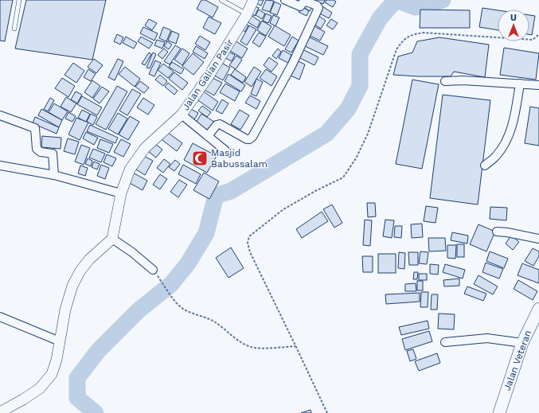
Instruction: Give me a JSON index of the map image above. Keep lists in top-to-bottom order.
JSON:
{
  "streets": {
    "main road": ["Jalan Veteran"],
    "street": ["Jalan Galian Pasir"]
  },
  "places": {
    "mosque": ["Masjid Babussalam"]
  },
  "north": "top"
}
